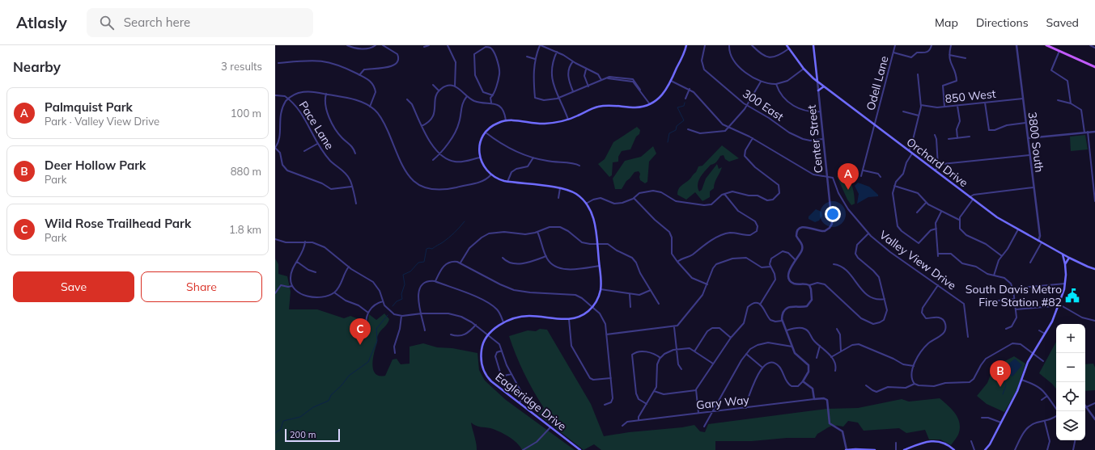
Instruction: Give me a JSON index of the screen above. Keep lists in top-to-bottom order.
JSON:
{
  "streets": {
    "main road": ["Center Street", "Orchard Drive", "Eagleridge Drive"],
    "street": [
      "Odell Lane",
      "850 West",
      "300 East",
      "Pace Lane",
      "3800 South",
      "Valley View Drive",
      "Gary Way"
    ]
  },
  "crossings": [
    ["Odell Lane", "Orchard Drive"],
    ["850 West", "3800 South"],
    ["300 East", "Center Street"],
    ["Center Street", "Orchard Drive"],
    ["Center Street", "Valley View Drive"],
    ["3800 South", "Orchard Drive"]
  ],
  "places": {
    "public building": ["South Davis Metro Fire Station #82"]
  },
  "scale_bar": "200 m",
  "page": {
    "header": "Atlasly",
    "search": "Search here",
    "nav": ["Map", "Directions", "Saved"],
    "heading": ["Nearby", "3 results"],
    "list": [
      {
        "mark": "A",
        "name": "Palmquist Park",
        "note": "Park · Valley View Drive",
        "value": "100 m"
      },
      {
        "mark": "B",
        "name": "Deer Hollow Park",
        "note": "Park",
        "value": "880 m"
      },
      {
        "mark": "C",
        "name": "Wild Rose Trailhead Park",
        "note": "Park",
        "value": "1.8 km"
      }
    ],
    "pins": ["A", "C", "B"],
    "buttons": ["Save", "Share"],
    "map_buttons": ["+", "−"],
    "scale": "200 m"
  }
}
